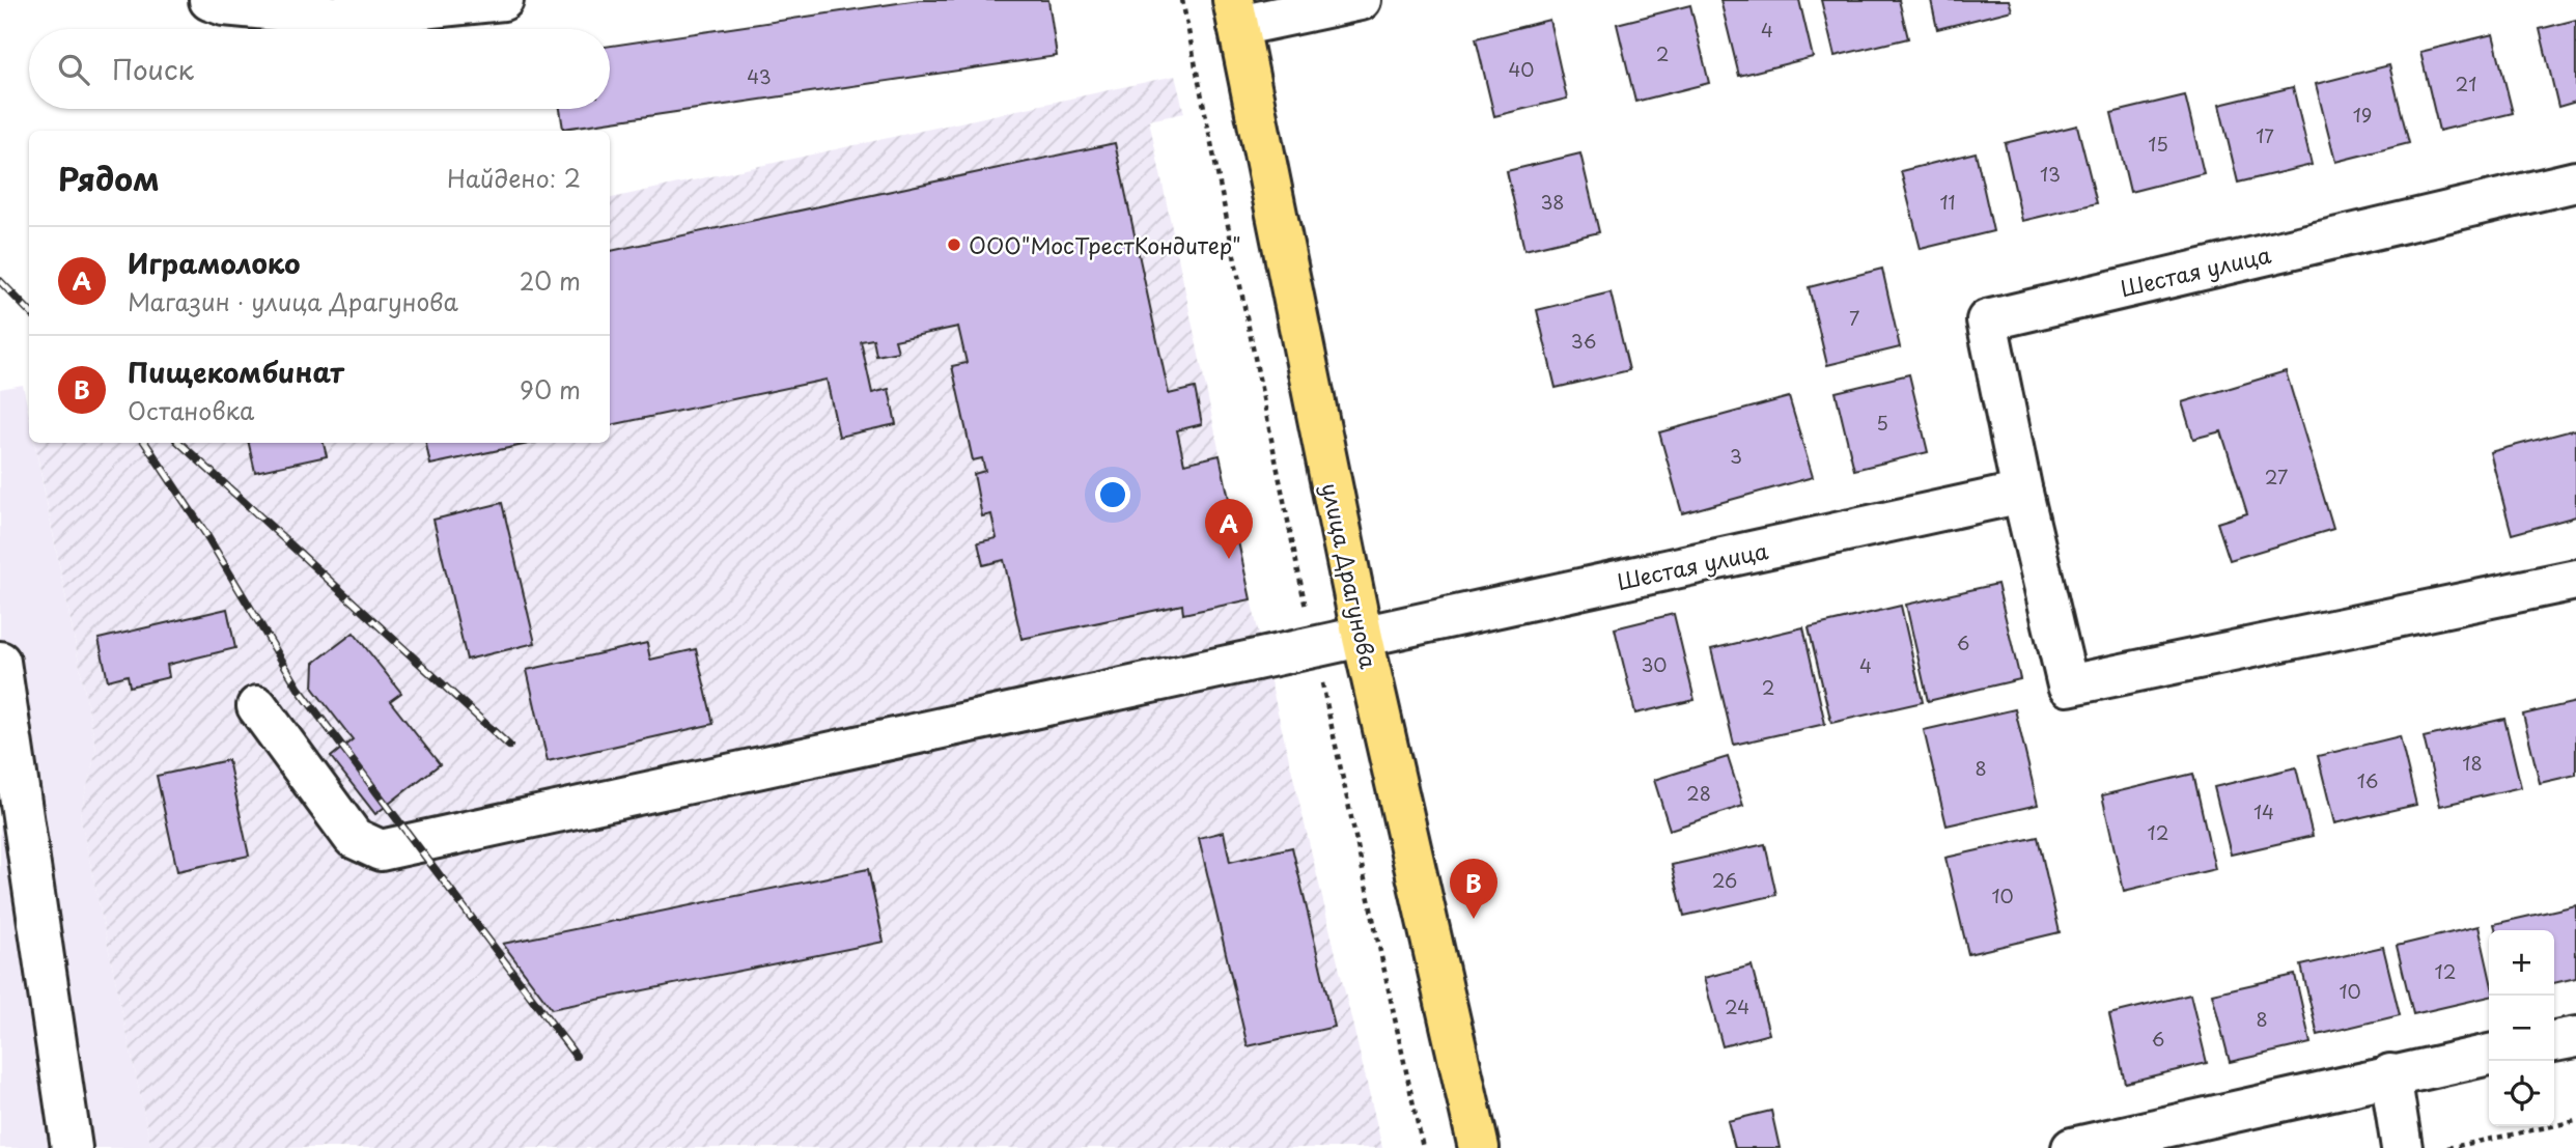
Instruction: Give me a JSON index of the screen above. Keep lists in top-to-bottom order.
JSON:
{
  "streets": {
    "main road": ["улица Драгунова"],
    "street": ["Шестая улица"]
  },
  "crossings": [
    ["Шестая улица", "улица Драгунова"]
  ],
  "places": ["ООО\"МосТрестКондитер\""],
  "house_numbers": [
    "4",
    "2",
    "40",
    "43",
    "21",
    "19",
    "17",
    "15",
    "13",
    "38",
    "11",
    "7",
    "36",
    "5",
    "3",
    "27",
    "6",
    "30",
    "4",
    "2",
    "18",
    "8",
    "16",
    "28",
    "14",
    "12",
    "26",
    "10",
    "12",
    "10",
    "24",
    "8",
    "6"
  ],
  "page": {
    "search": "Поиск",
    "heading": ["Рядом", "Найдено: 2"],
    "list": [
      {
        "mark": "A",
        "name": "Играмолоко",
        "note": "Магазин · улица Драгунова",
        "value": "20 m"
      },
      {
        "mark": "B",
        "name": "Пищекомбинат",
        "note": "Остановка",
        "value": "90 m"
      }
    ],
    "pins": ["A", "B"],
    "map_buttons": ["+", "−"]
  }
}
